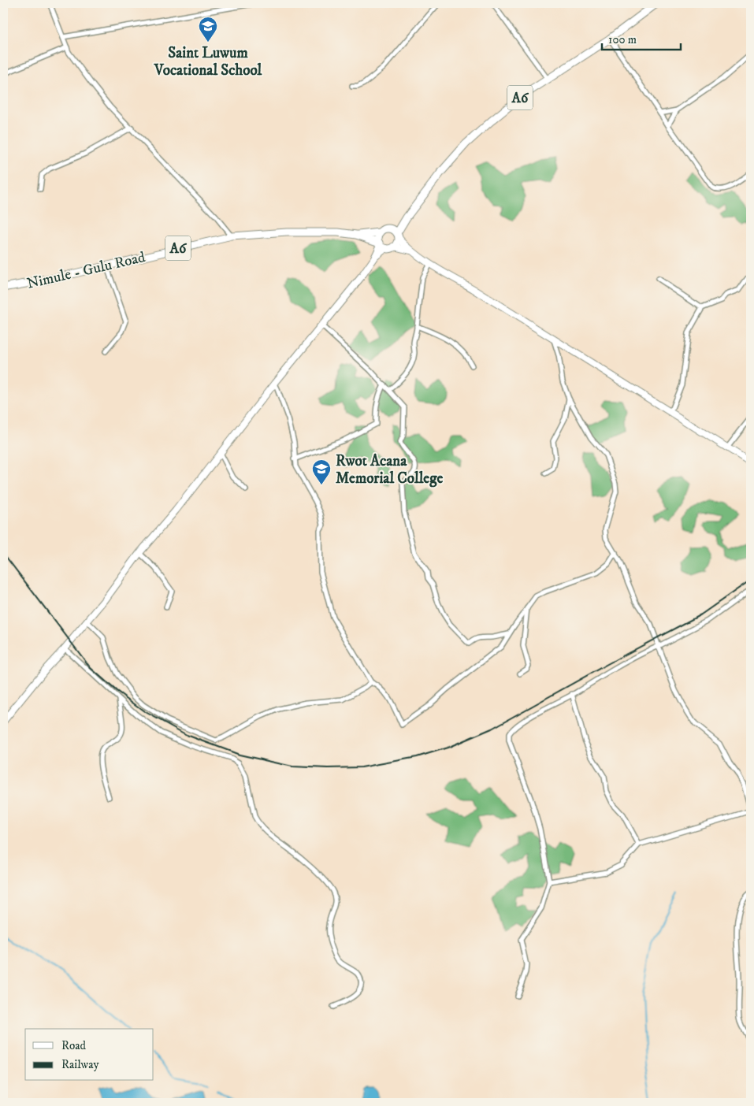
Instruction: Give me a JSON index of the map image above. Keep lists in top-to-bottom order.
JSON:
{
  "streets": {
    "main road": ["A6", "Nimule - Gulu Road"]
  },
  "crossings": [
    ["A6", "Nimule - Gulu Road"]
  ],
  "places": {
    "school or university": ["Saint Luwum Vocational School", "Rwot Acana Memorial College"]
  },
  "legend": ["Road", "Railway"],
  "scale_bar": "100 m"
}
